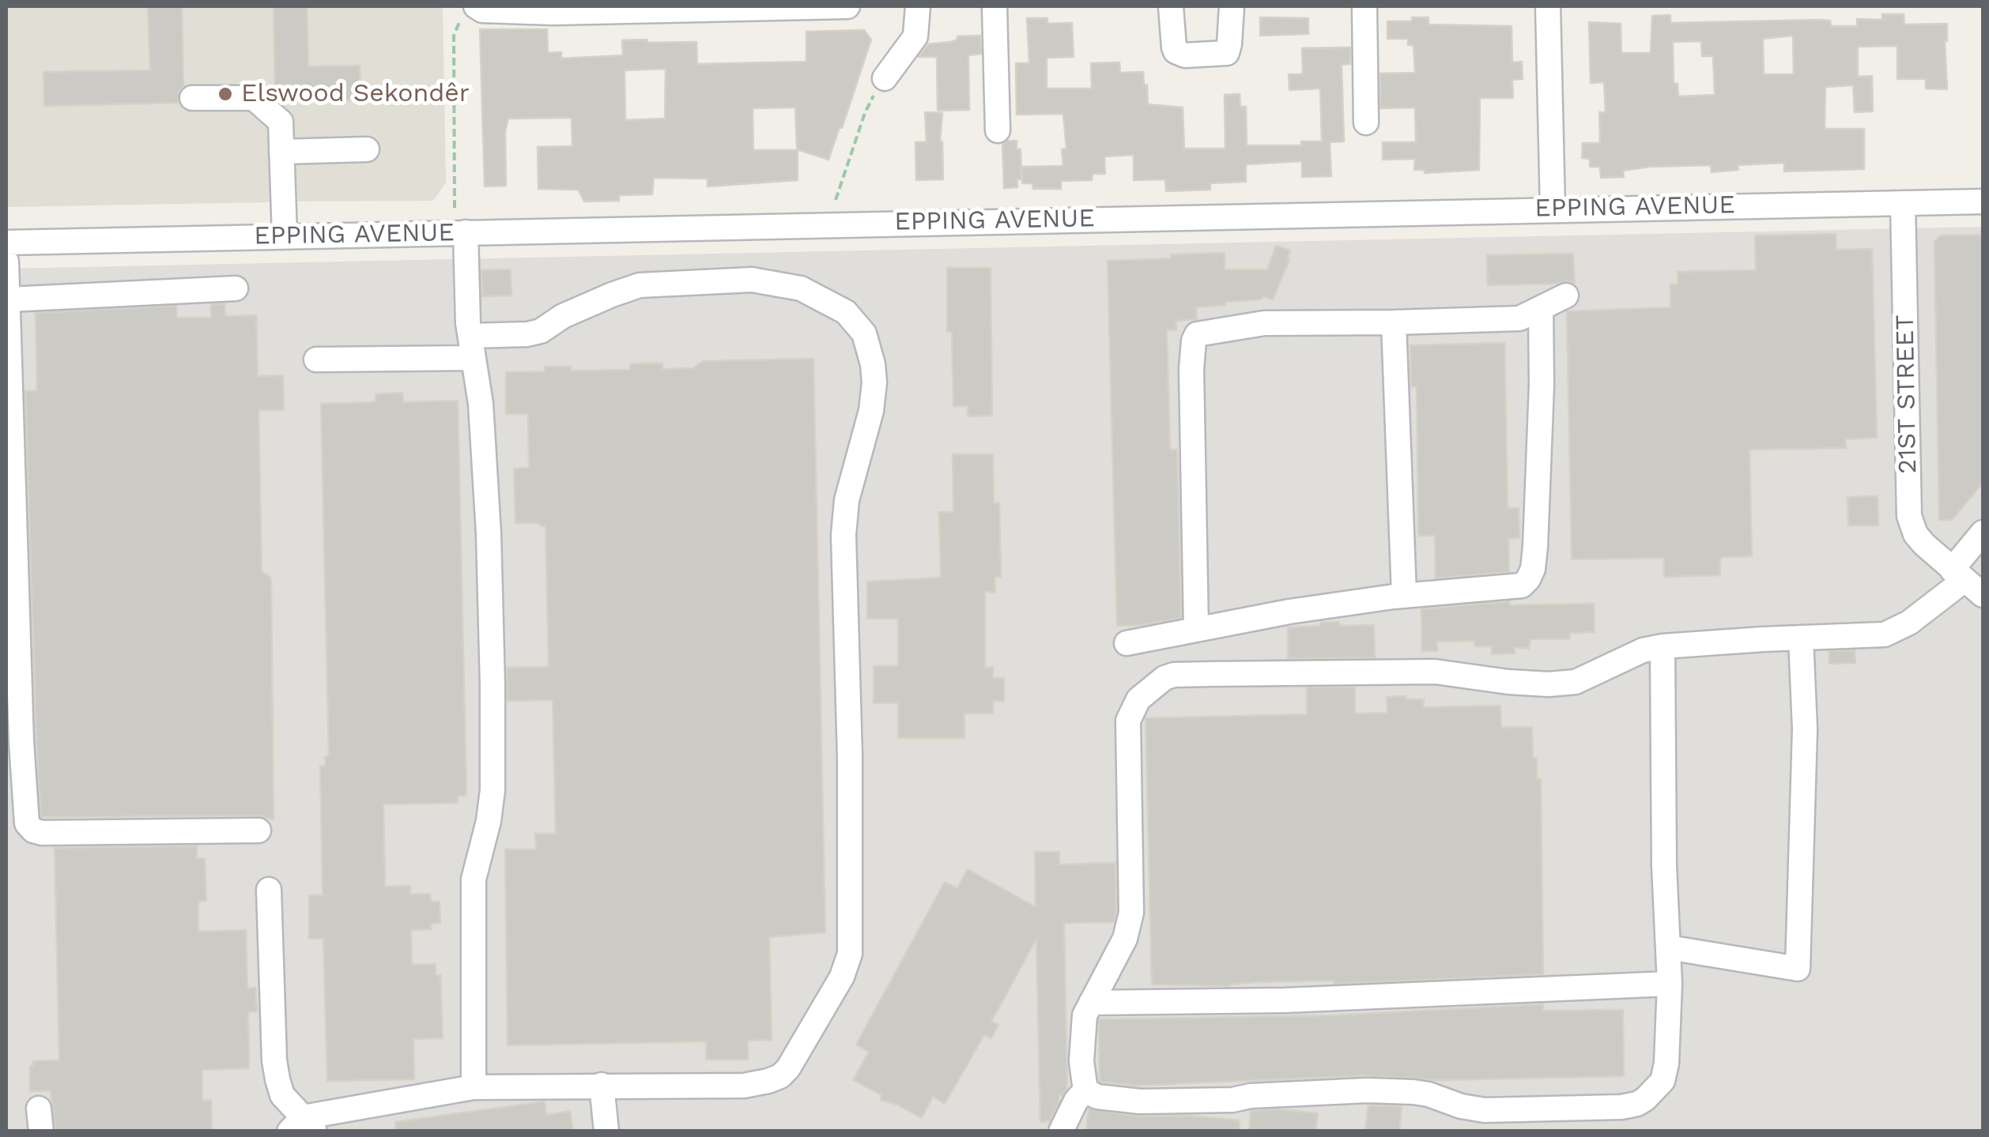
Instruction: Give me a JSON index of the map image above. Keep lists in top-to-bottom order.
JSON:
{
  "streets": {
    "street": ["EPPING AVENUE", "21ST STREET"]
  },
  "crossings": [
    ["EPPING AVENUE", "21ST STREET"]
  ],
  "places": ["Elswood Sekondêr"]
}
